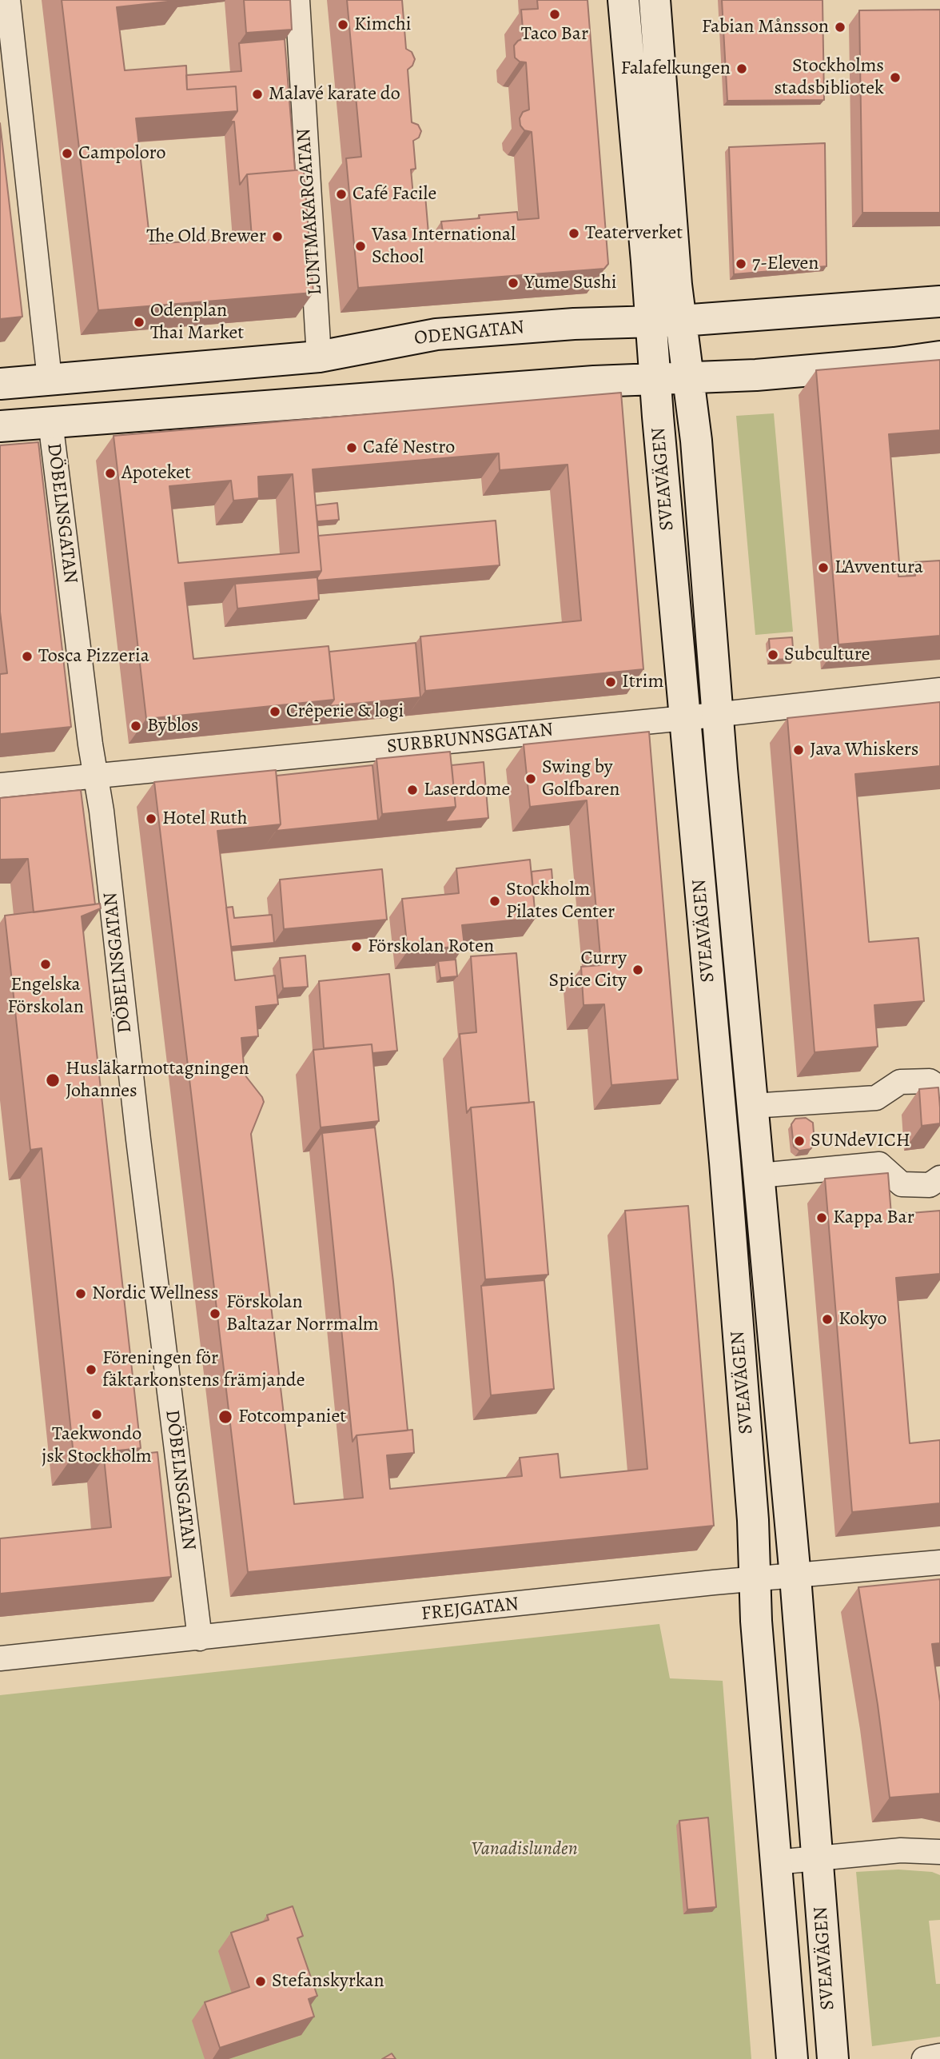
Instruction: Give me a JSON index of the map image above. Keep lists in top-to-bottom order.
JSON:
{
  "streets": {
    "main road": ["ODENGATAN", "SVEAVÄGEN"],
    "street": [
      "LUNTMAKARGATAN",
      "DÖBELNSGATAN",
      "SURBRUNNSGATAN",
      "FREJGATAN"
    ]
  },
  "crossings": [
    ["LUNTMAKARGATAN", "ODENGATAN"],
    ["ODENGATAN", "SVEAVÄGEN"],
    ["SVEAVÄGEN", "SURBRUNNSGATAN"],
    ["SVEAVÄGEN", "FREJGATAN"],
    ["DÖBELNSGATAN", "SURBRUNNSGATAN"],
    ["DÖBELNSGATAN", "FREJGATAN"]
  ],
  "parks": ["Vanadislunden"],
  "places": [
    "Taco Bar",
    "Kimchi",
    "Fabian Månsson",
    "Falafelkungen",
    "Stockholms stadsbibliotek",
    "Malavé karate do",
    "Campoloro",
    "Café Facile",
    "Teaterverket",
    "The Old Brewer",
    "Vasa International School",
    "7-Eleven",
    "Yume Sushi",
    "Odenplan Thai Market",
    "Café Nestro",
    "Apoteket",
    "L'Avventura",
    "Subculture",
    "Tosca Pizzeria",
    "Itrim",
    "Crêperie & logi",
    "Byblos",
    "Java Whiskers",
    "Swing by Golfbaren",
    "Laserdome",
    "Hotel Ruth",
    "Stockholm Pilates Center",
    "Förskolan Roten",
    "Engelska Förskolan",
    "Curry Spice City",
    "Husläkarmottagningen Johannes",
    "SUNdeVICH",
    "Kappa Bar",
    "Nordic Wellness",
    "Förskolan Baltazar Norrmalm",
    "Kokyo",
    "Föreningen för fäktarkonstens främjande",
    "Taekwondo jsk Stockholm",
    "Fotcompaniet",
    "Stefanskyrkan"
  ]
}
